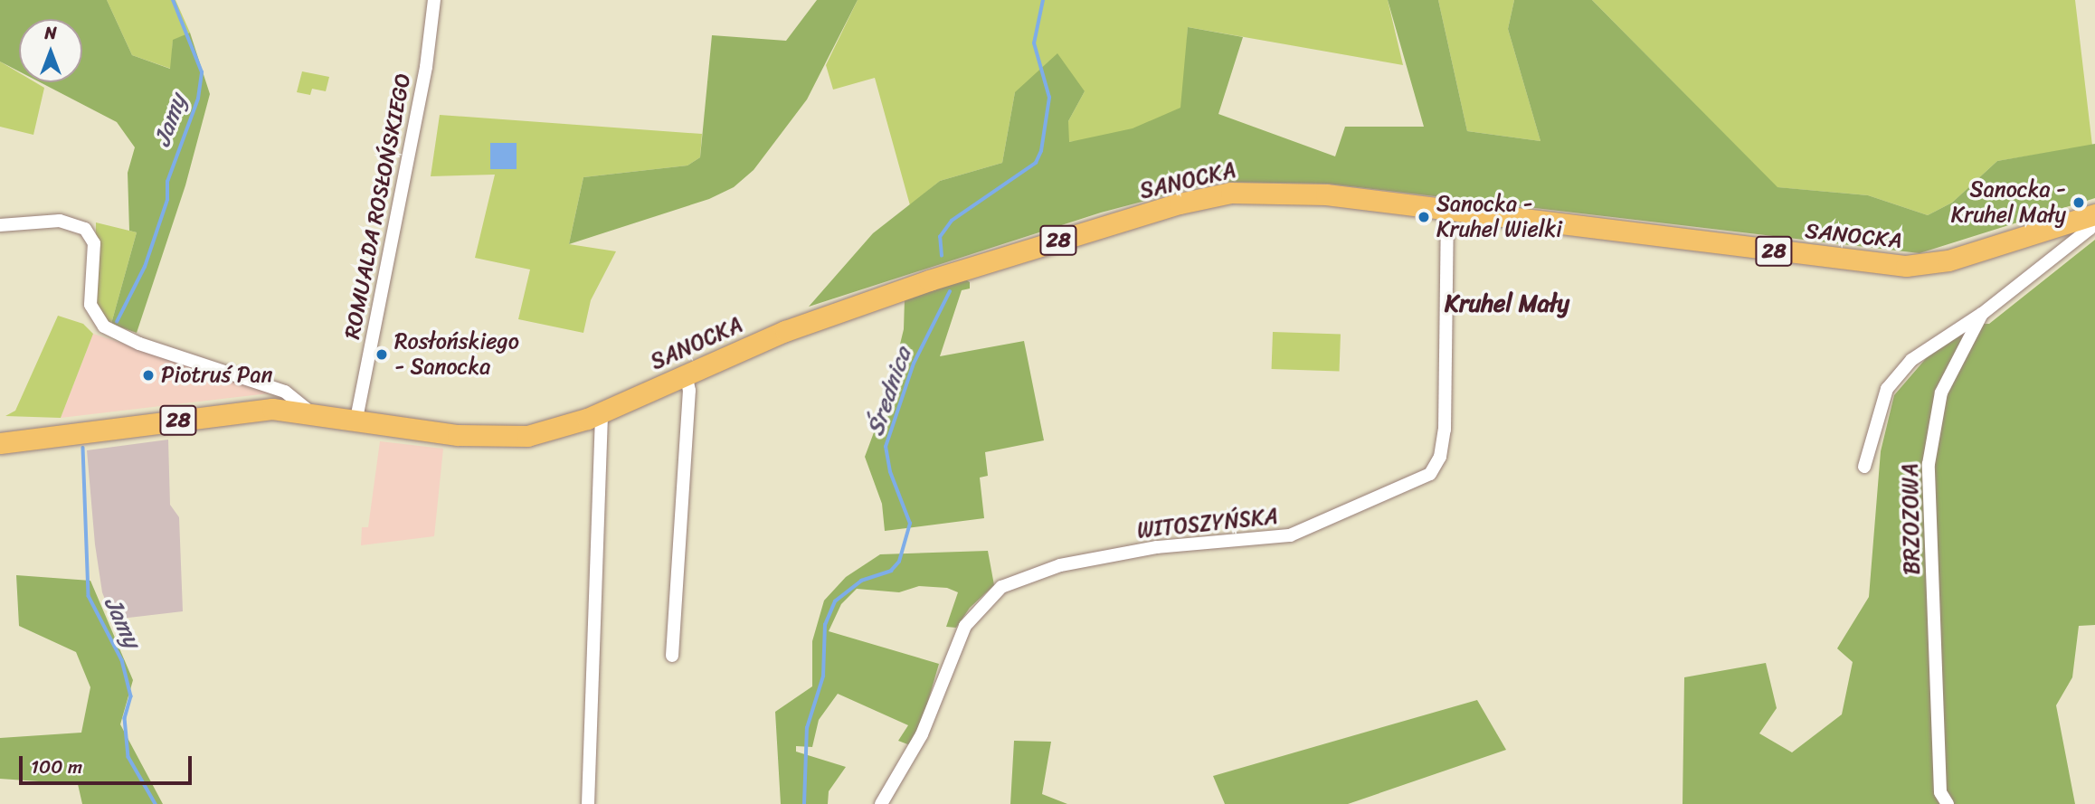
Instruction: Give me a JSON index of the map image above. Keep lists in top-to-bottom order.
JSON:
{
  "streets": {
    "main road": ["SANOCKA", "28"],
    "street": ["ROMUALDA ROSŁOŃSKIEGO", "BRZOZOWA", "WITOSZYŃSKA"]
  },
  "crossings": [
    ["SANOCKA", "ROMUALDA ROSŁOŃSKIEGO"],
    ["SANOCKA", "28"],
    ["SANOCKA", "WITOSZYŃSKA"],
    ["ROMUALDA ROSŁOŃSKIEGO", "28"]
  ],
  "districts": ["Kruhel Mały"],
  "water": ["Jamy", "Średnica"],
  "places": [
    "Sanocka - Kruhel Mały",
    "Sanocka - Kruhel Wielki",
    "Rosłońskiego - Sanocka",
    "Piotruś Pan"
  ],
  "scale_bar": "100 m",
  "north": "top"
}
